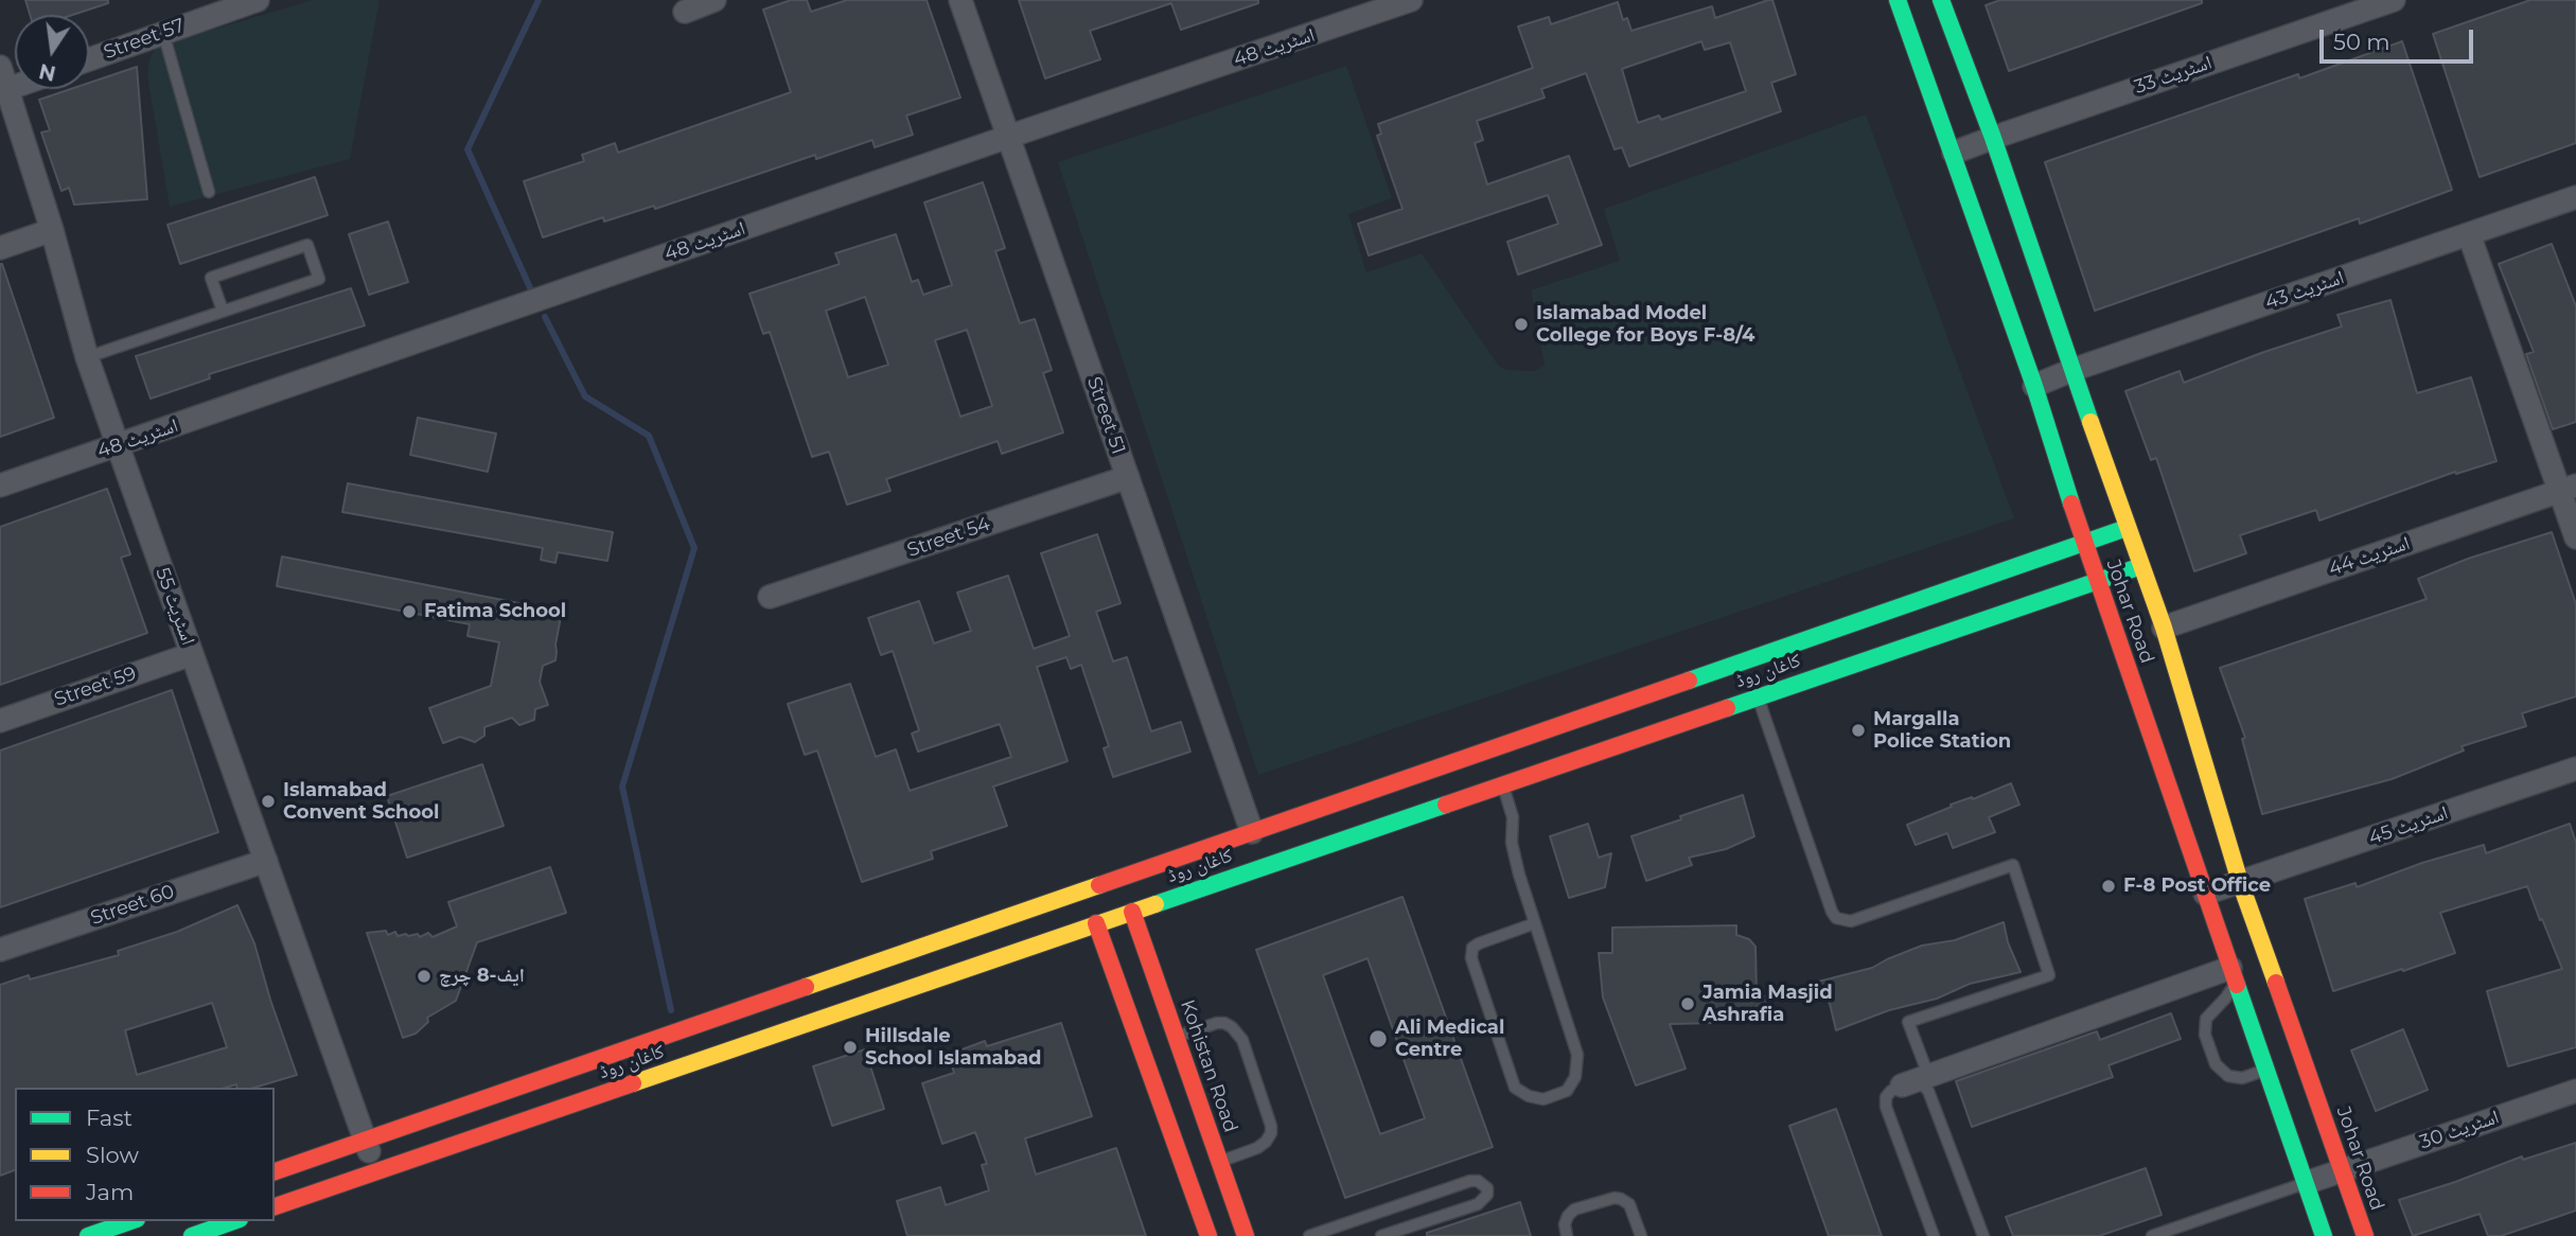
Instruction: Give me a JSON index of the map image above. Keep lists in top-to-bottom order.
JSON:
{
  "streets": {
    "street": [
      "Street 57",
      "اسٹریٹ 48",
      "اسٹریٹ 33",
      "اسٹریٹ 43",
      "Street 51",
      "Street 54",
      "اسٹریٹ 44",
      "اسٹریٹ 55",
      "Johar Road",
      "کاغان روڈ",
      "Street 59",
      "اسٹریٹ 45",
      "Street 60",
      "Kohistan Road",
      "اسٹریٹ 30"
    ]
  },
  "crossings": [
    ["اسٹریٹ 48", "Street 51"],
    ["اسٹریٹ 48", "اسٹریٹ 55"],
    ["اسٹریٹ 33", "Johar Road"],
    ["اسٹریٹ 43", "Johar Road"],
    ["Street 51", "Street 54"],
    ["Street 51", "کاغان روڈ"],
    ["اسٹریٹ 44", "Johar Road"],
    ["اسٹریٹ 55", "کاغان روڈ"],
    ["اسٹریٹ 55", "Street 59"],
    ["اسٹریٹ 55", "Street 60"],
    ["Johar Road", "کاغان روڈ"],
    ["Johar Road", "اسٹریٹ 45"],
    ["Johar Road", "اسٹریٹ 30"],
    ["کاغان روڈ", "Kohistan Road"]
  ],
  "places": [
    "Islamabad Model College for Boys F-8/4",
    "Fatima School",
    "Margalla Police Station",
    "Islamabad Convent School",
    "F-8 Post Office",
    "ایف-8 چرچ",
    "Jamia Masjid Ashrafia",
    "Ali Medical Centre",
    "Hillsdale School Islamabad"
  ],
  "legend": ["Fast", "Slow", "Jam"],
  "scale_bar": "50 m",
  "north": "bottom"
}
